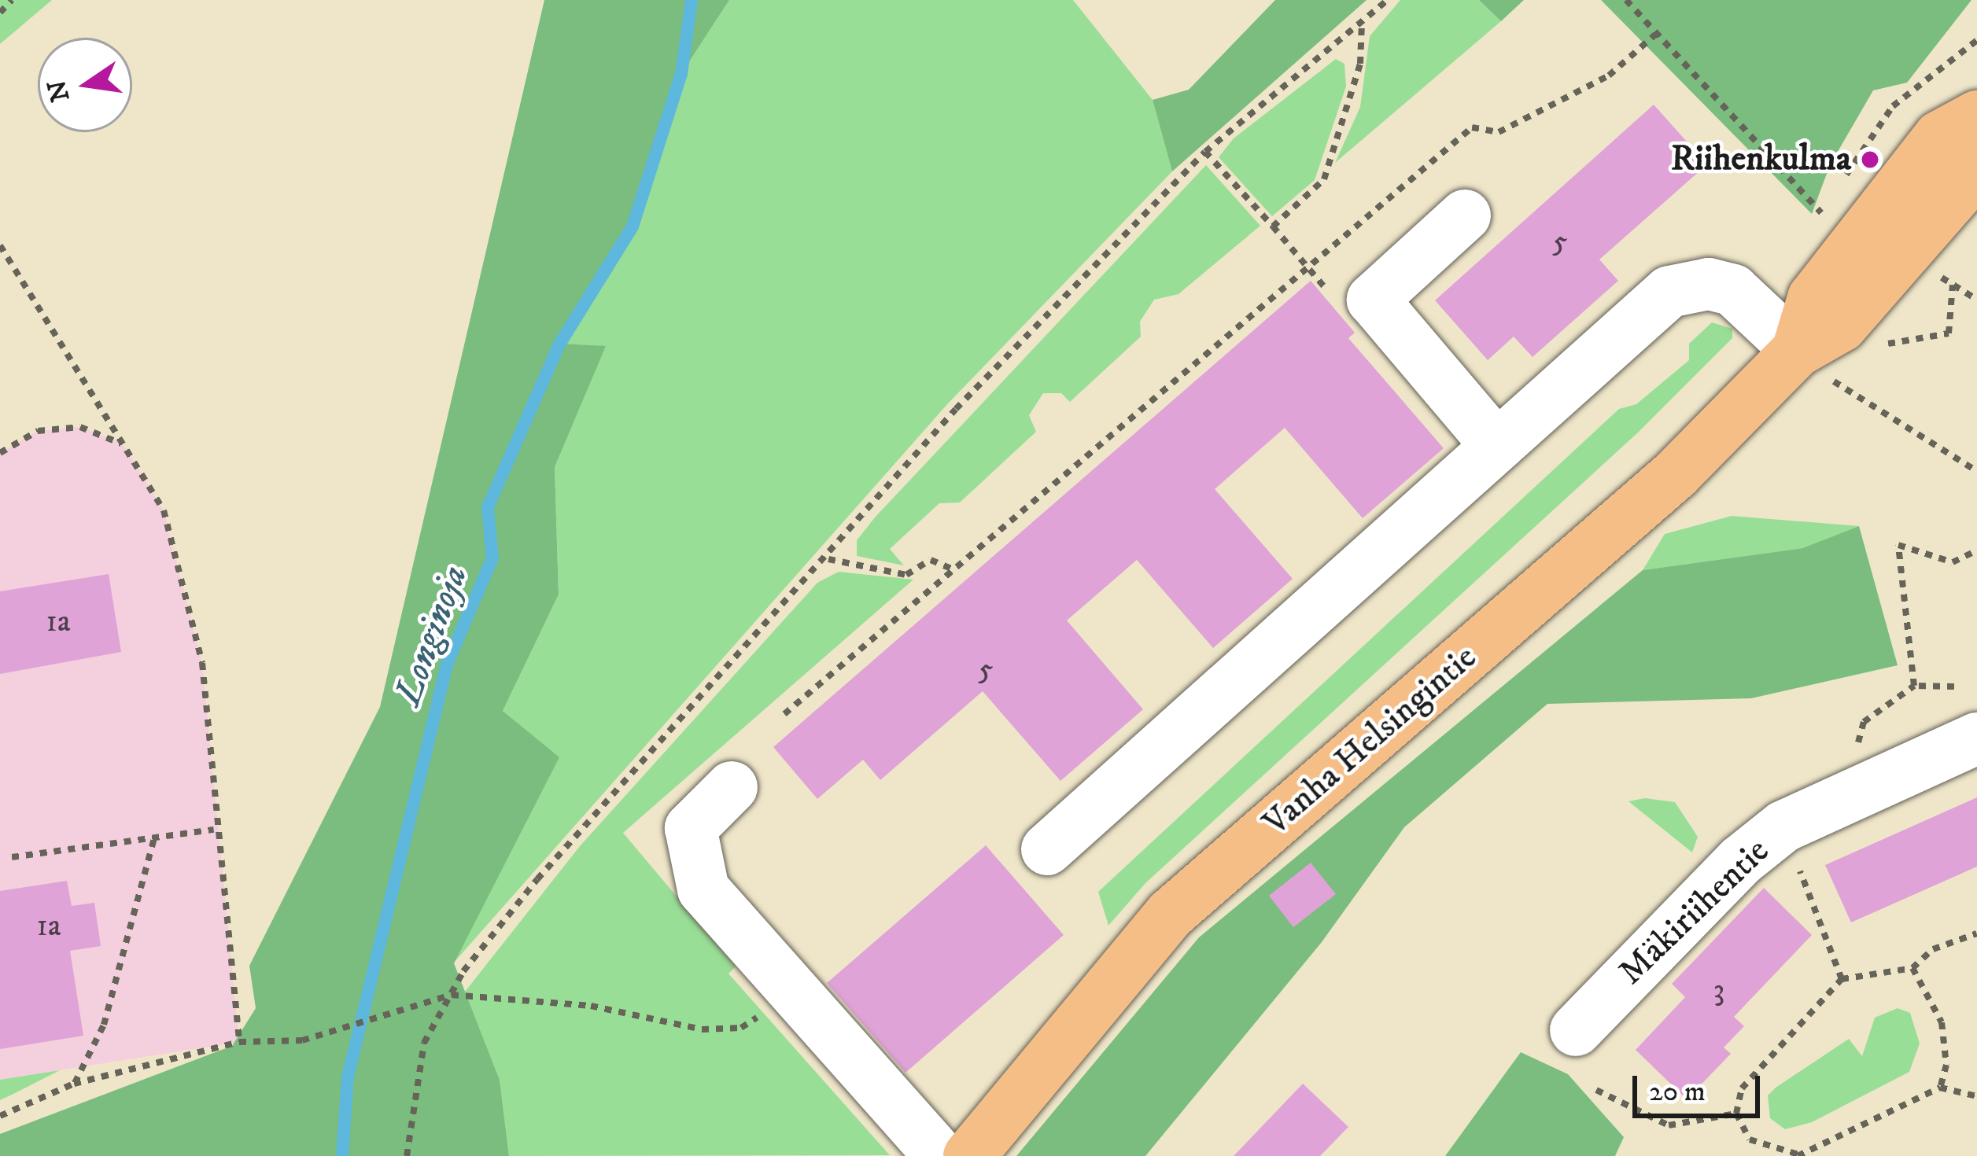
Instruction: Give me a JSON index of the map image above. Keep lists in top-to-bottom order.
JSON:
{
  "streets": {
    "main road": ["Vanha Helsingintie"],
    "street": ["Mäkiriihentie"]
  },
  "water": ["Longinoja"],
  "places": ["Riihenkulma"],
  "house_numbers": [
    "5",
    "1a",
    "5",
    "1a",
    "3"
  ],
  "scale_bar": "20 m",
  "north": "left"
}
